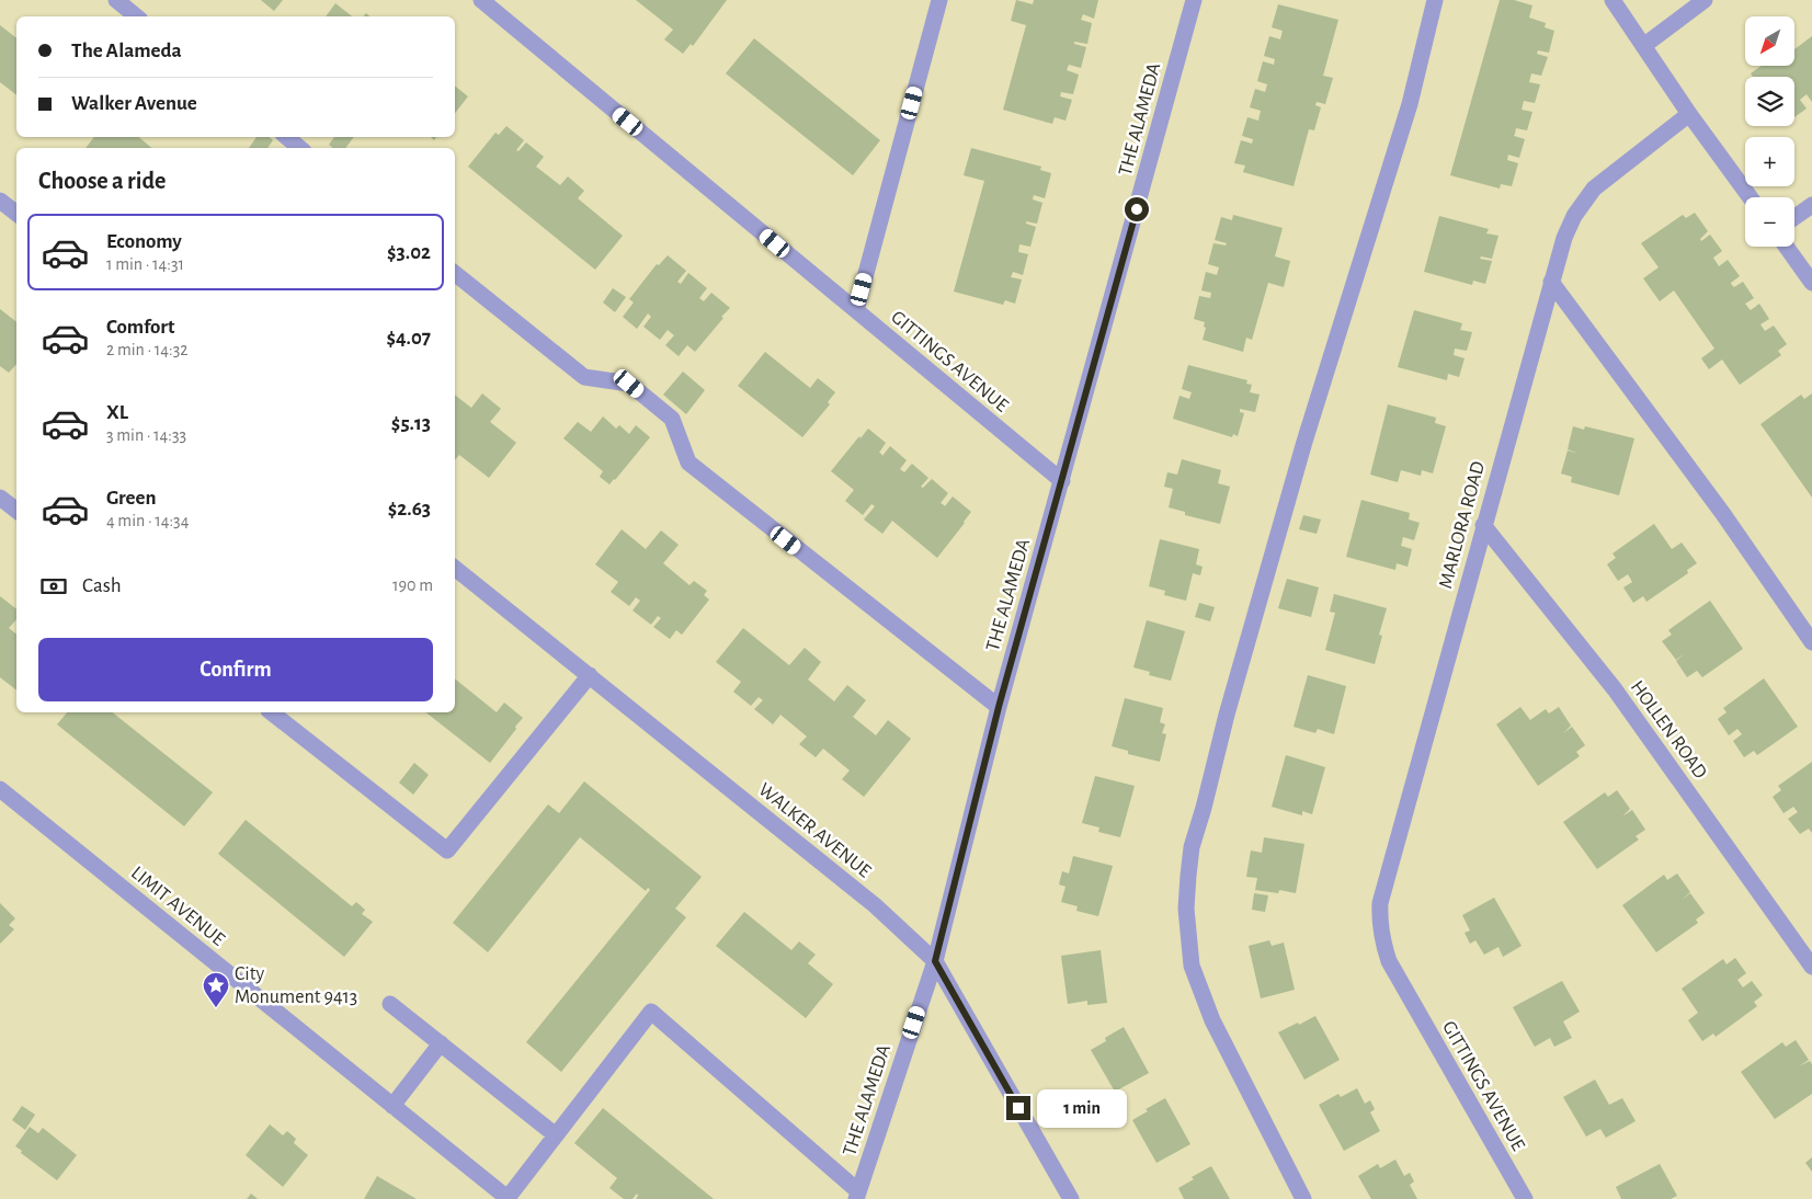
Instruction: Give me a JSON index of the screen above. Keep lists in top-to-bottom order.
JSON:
{
  "streets": {
    "street": [
      "THE ALAMEDA",
      "GITTINGS AVENUE",
      "MARLORA ROAD",
      "HOLLEN ROAD",
      "WALKER AVENUE",
      "LIMIT AVENUE"
    ]
  },
  "crossings": [
    ["THE ALAMEDA", "GITTINGS AVENUE"],
    ["THE ALAMEDA", "WALKER AVENUE"],
    ["GITTINGS AVENUE", "MARLORA ROAD"],
    ["MARLORA ROAD", "HOLLEN ROAD"]
  ],
  "places": {
    "place": ["City Monument 9413"]
  },
  "north": "bottom left",
  "page": {
    "map_buttons": ["+", "−"],
    "banner": ["The Alameda", "Walker Avenue"],
    "heading": "Choose a ride",
    "list": [
      {
        "name": "Economy",
        "note": "1 min · 14:31",
        "value": "$3.02"
      },
      {
        "name": "Comfort",
        "note": "2 min · 14:32",
        "value": "$4.07"
      },
      {
        "name": "XL",
        "note": "3 min · 14:33",
        "value": "$5.13"
      },
      {
        "name": "Green",
        "note": "4 min · 14:34",
        "value": "$2.63"
      }
    ],
    "pay": ["Cash", "190 m"],
    "buttons": "Confirm",
    "bubble": "1 min"
  }
}
